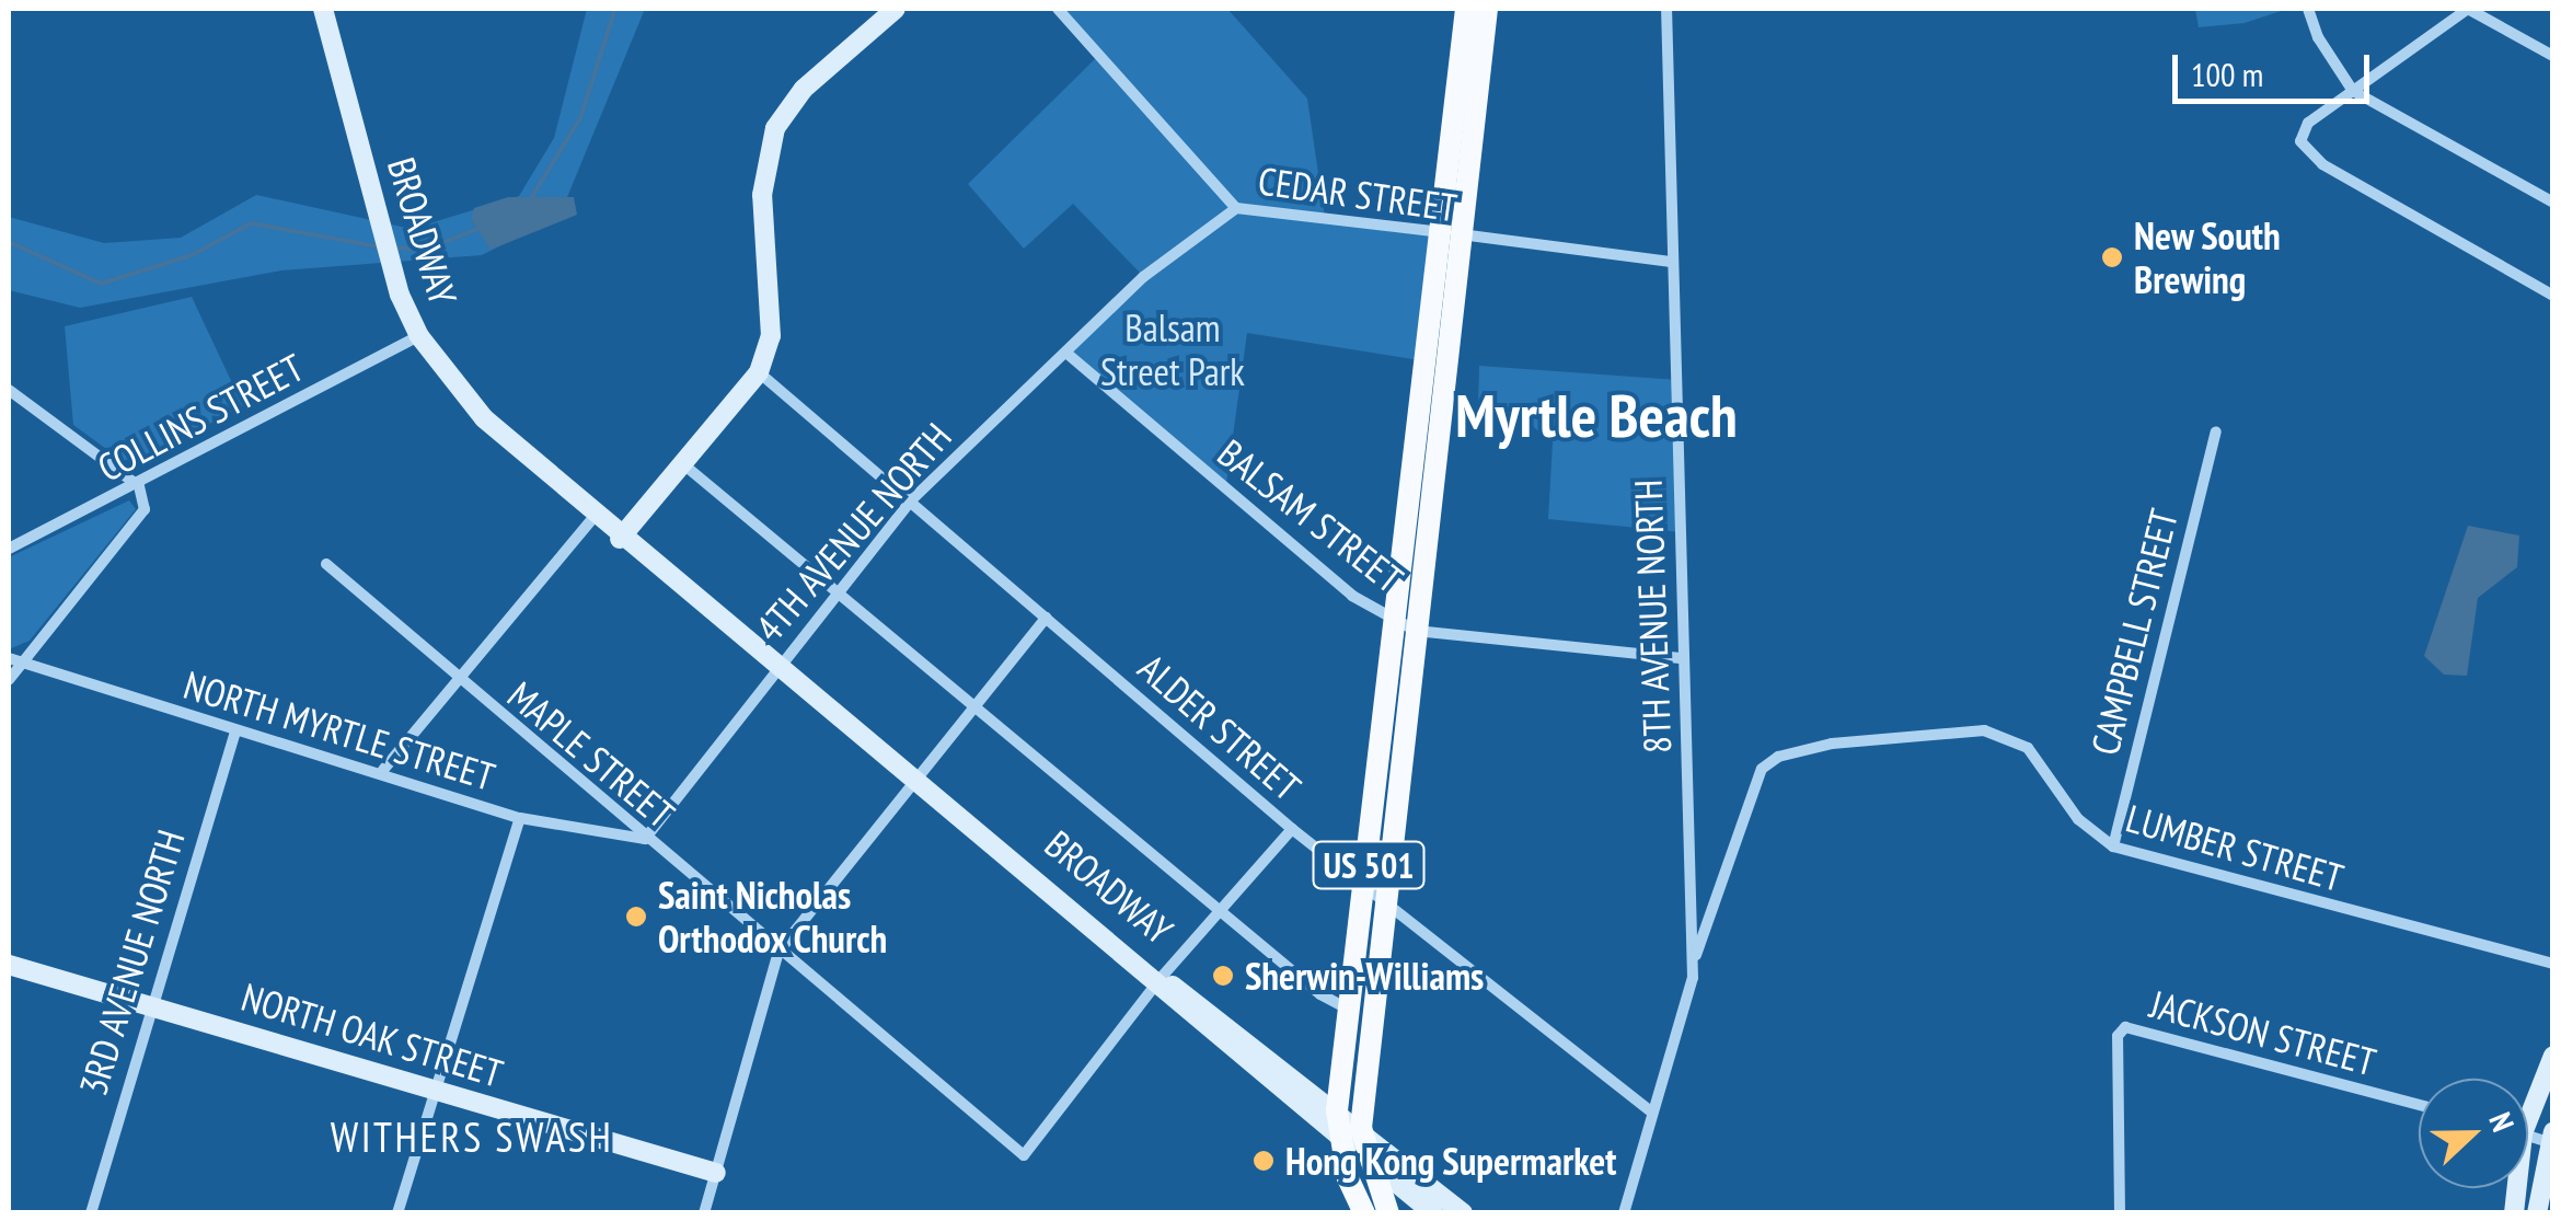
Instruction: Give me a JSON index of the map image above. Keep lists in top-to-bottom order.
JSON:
{
  "streets": {
    "main road": ["BROADWAY", "US 501", "NORTH OAK STREET"],
    "street": [
      "CEDAR STREET",
      "COLLINS STREET",
      "BALSAM STREET",
      "4TH AVENUE NORTH",
      "8TH AVENUE NORTH",
      "CAMPBELL STREET",
      "ALDER STREET",
      "NORTH MYRTLE STREET",
      "MAPLE STREET",
      "LUMBER STREET",
      "3RD AVENUE NORTH",
      "JACKSON STREET"
    ]
  },
  "crossings": [
    ["CEDAR STREET", "4TH AVENUE NORTH"],
    ["CEDAR STREET", "8TH AVENUE NORTH"],
    ["CEDAR STREET", "US 501"],
    ["BROADWAY", "COLLINS STREET"],
    ["BROADWAY", "4TH AVENUE NORTH"],
    ["BROADWAY", "MAPLE STREET"],
    ["BROADWAY", "US 501"],
    ["BALSAM STREET", "4TH AVENUE NORTH"],
    ["BALSAM STREET", "8TH AVENUE NORTH"],
    ["BALSAM STREET", "US 501"],
    ["4TH AVENUE NORTH", "ALDER STREET"],
    ["4TH AVENUE NORTH", "NORTH MYRTLE STREET"],
    ["4TH AVENUE NORTH", "MAPLE STREET"],
    ["8TH AVENUE NORTH", "ALDER STREET"],
    ["8TH AVENUE NORTH", "LUMBER STREET"],
    ["CAMPBELL STREET", "LUMBER STREET"],
    ["ALDER STREET", "US 501"],
    ["NORTH MYRTLE STREET", "MAPLE STREET"],
    ["NORTH MYRTLE STREET", "3RD AVENUE NORTH"],
    ["3RD AVENUE NORTH", "NORTH OAK STREET"]
  ],
  "districts": ["Myrtle Beach", "WITHERS SWASH"],
  "parks": ["Balsam Street Park"],
  "places": [
    "New South Brewing",
    "Saint Nicholas Orthodox Church",
    "Sherwin-Williams",
    "Hong Kong Supermarket"
  ],
  "scale_bar": "100 m",
  "north": "right"
}
